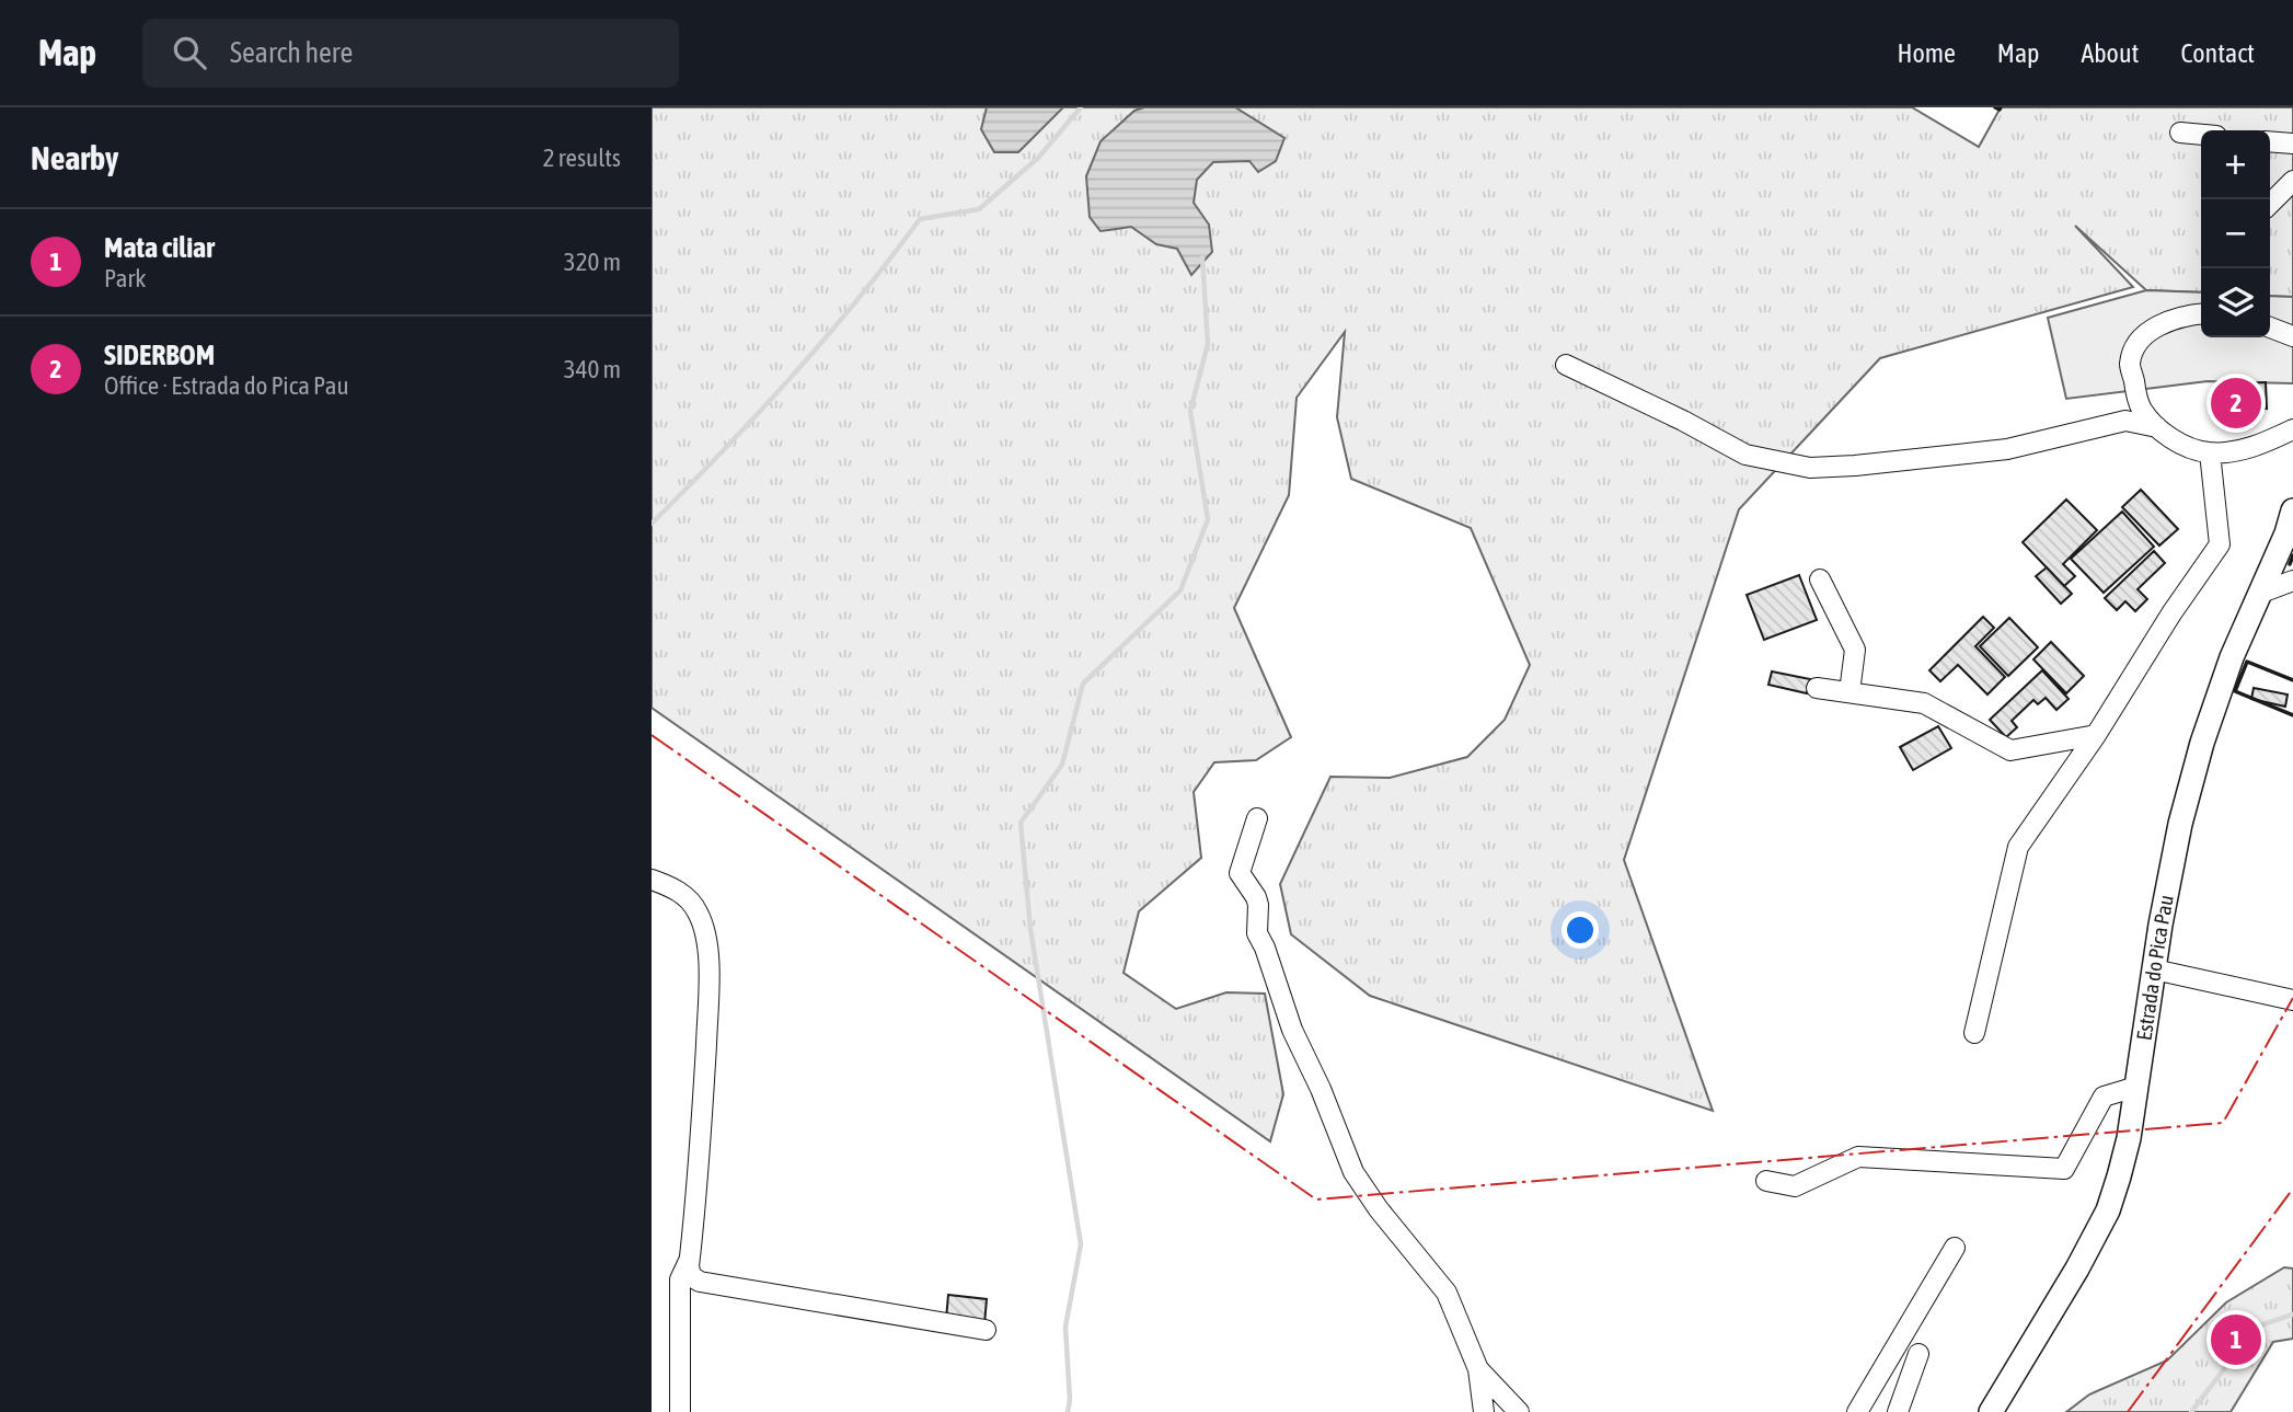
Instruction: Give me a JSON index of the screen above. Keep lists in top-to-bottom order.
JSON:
{
  "streets": {
    "main road": ["Estrada do Pica Pau"]
  },
  "page": {
    "header": "Map",
    "search": "Search here",
    "nav": [
      "Home",
      "Map",
      "About",
      "Contact"
    ],
    "heading": ["Nearby", "2 results"],
    "map_buttons": ["+", "−"],
    "list": [
      {
        "mark": "1",
        "name": "Mata ciliar",
        "note": "Park",
        "value": "320 m"
      },
      {
        "mark": "2",
        "name": "SIDERBOM",
        "note": "Office · Estrada do Pica Pau",
        "value": "340 m"
      }
    ],
    "pins": ["2", "1"]
  }
}
